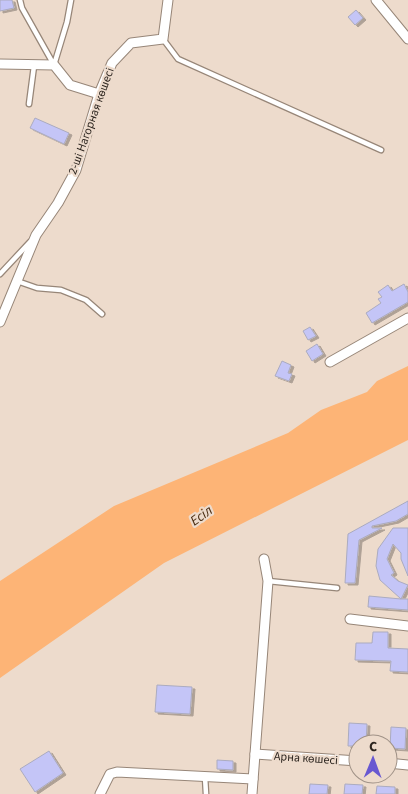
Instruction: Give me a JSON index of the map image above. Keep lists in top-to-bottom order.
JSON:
{
  "streets": {
    "street": ["2-ші Нагорная көшесі", "Арна көшесі"]
  },
  "water": ["Есіл"],
  "north": "top"
}
